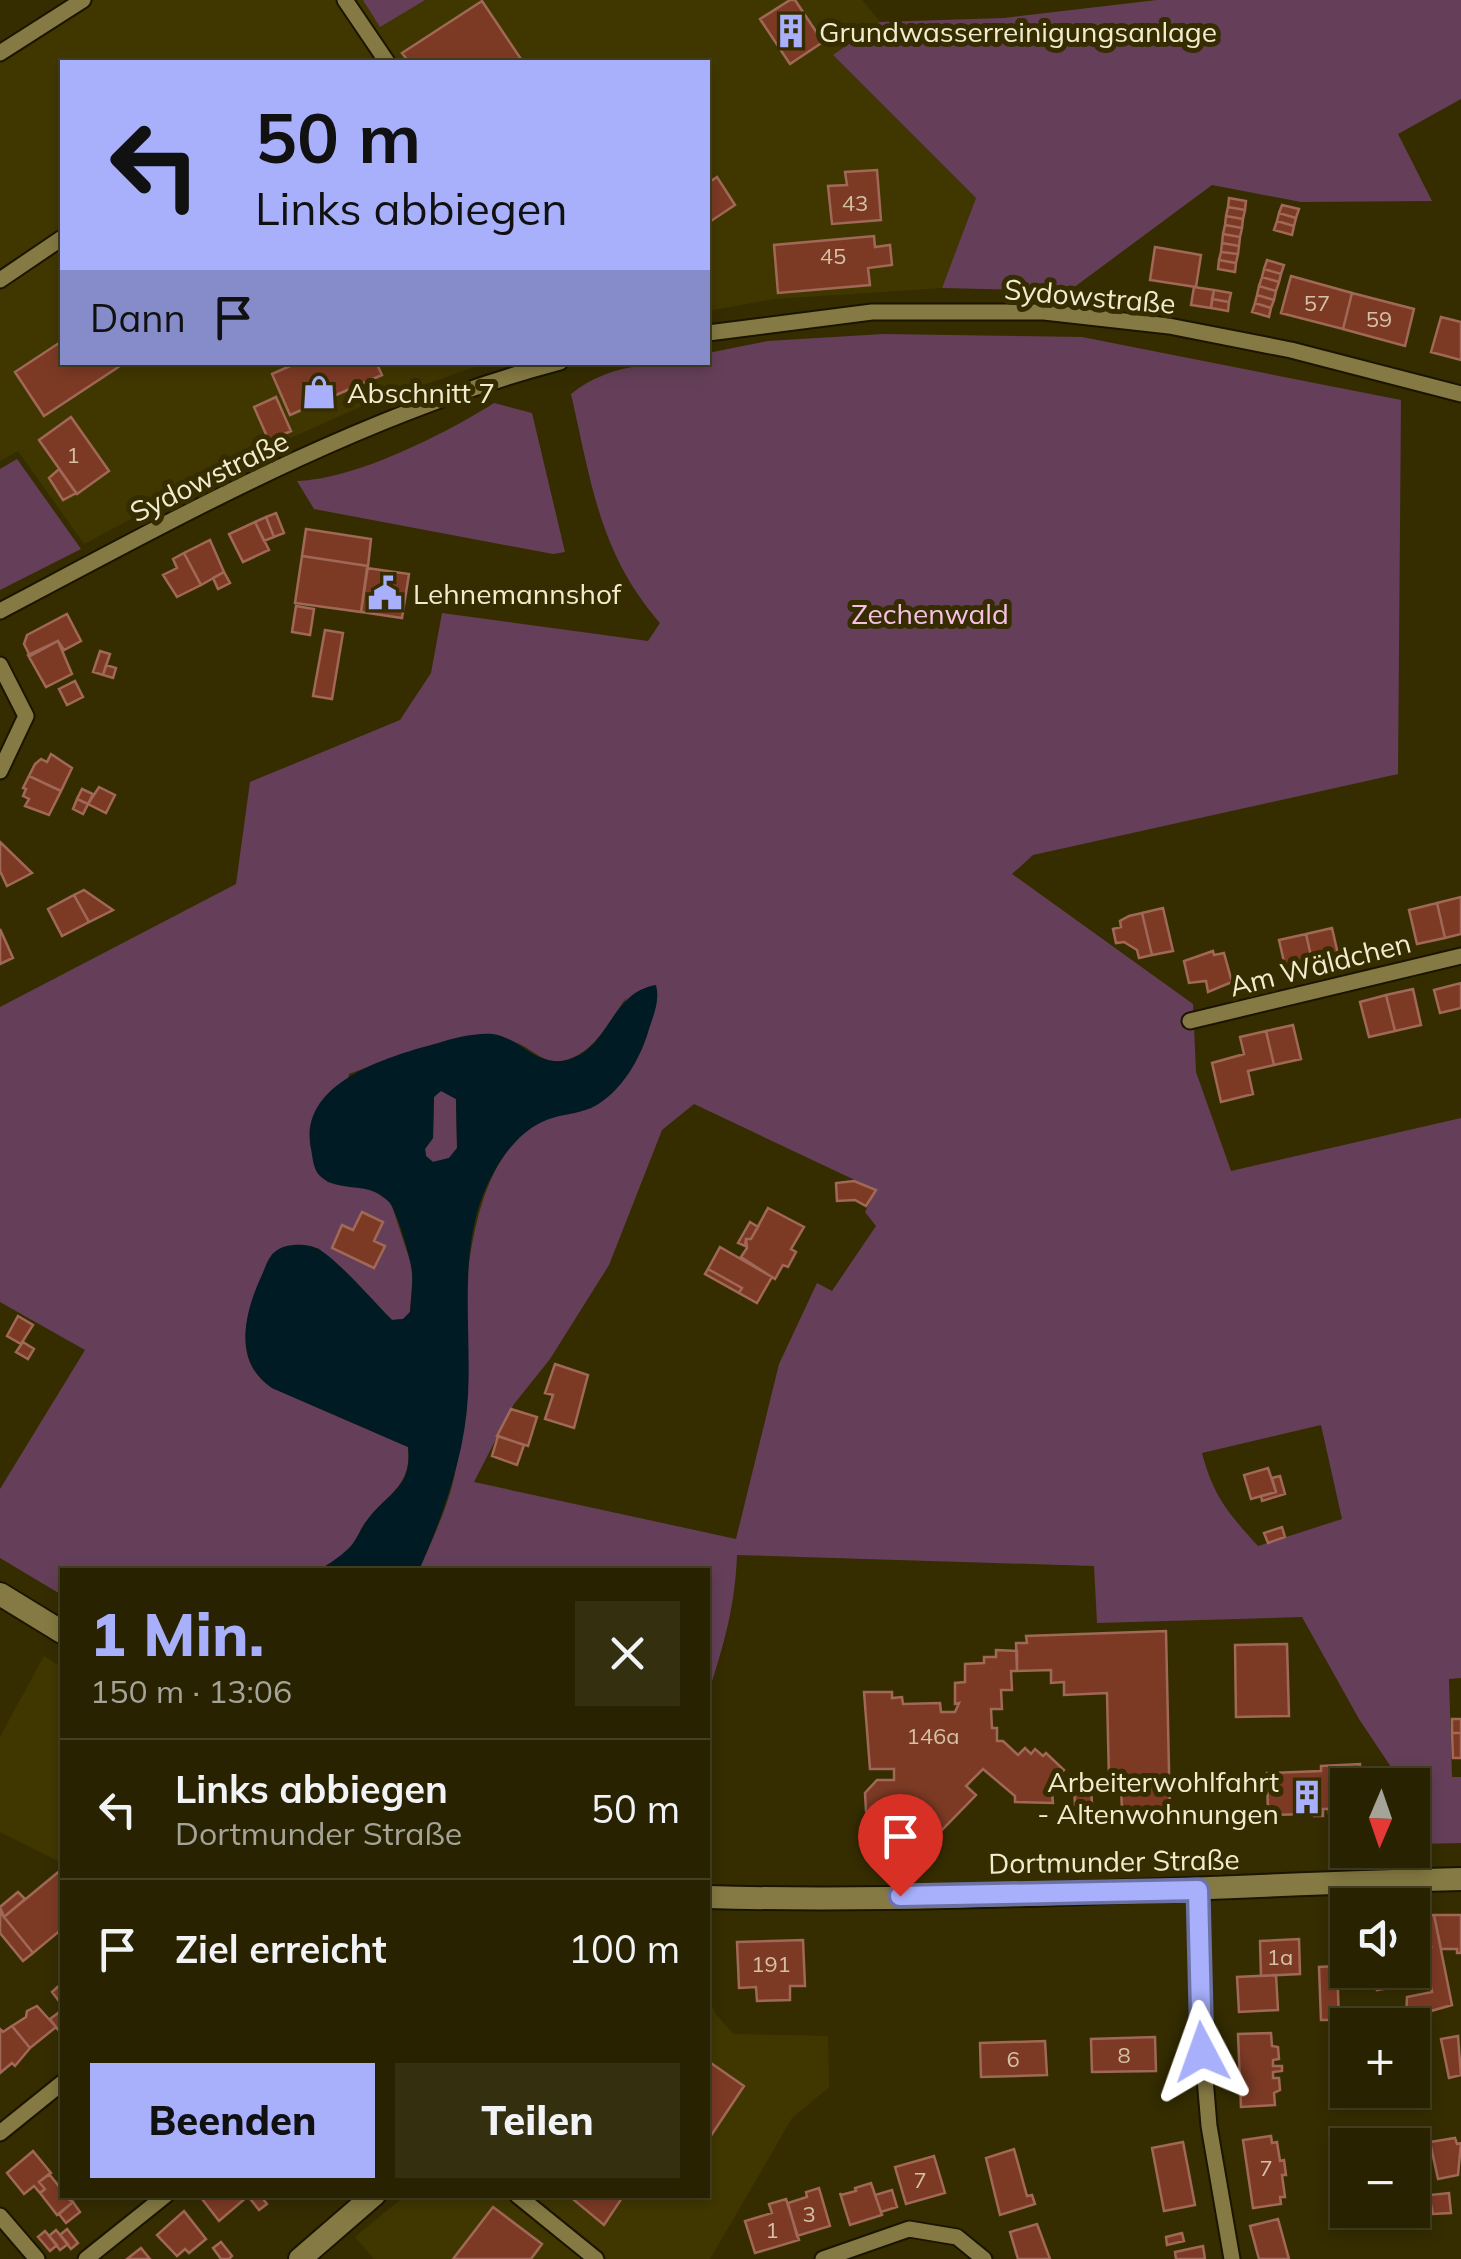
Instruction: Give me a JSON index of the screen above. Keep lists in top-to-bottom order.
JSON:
{
  "streets": {
    "main road": ["Dortmunder Straße"],
    "street": ["Sydowstraße", "Am Wäldchen"]
  },
  "parks": ["Zechenwald"],
  "places": {
    "building": ["Grundwasserreinigungsanlage", "Arbeiterwohlfahrt - Altenwohnungen"],
    "shop": ["Abschnitt 7"],
    "public building": ["Lehnemannshof"]
  },
  "house_numbers": [
    "43",
    "45",
    "57",
    "59",
    "1",
    "146a",
    "1a",
    "191",
    "8",
    "6",
    "7",
    "7",
    "3",
    "1"
  ],
  "north": "bottom",
  "page": {
    "turn": ["50 m", "Links abbiegen"],
    "then": "Dann",
    "heading": ["1 Min.", "150 m · 13:06"],
    "list": [
      {
        "name": "Links abbiegen",
        "note": "Dortmunder Straße",
        "value": "50 m"
      },
      {
        "name": "Ziel erreicht",
        "value": "100 m"
      }
    ],
    "map_buttons": ["+", "−"],
    "buttons": ["Beenden", "Teilen"]
  }
}
